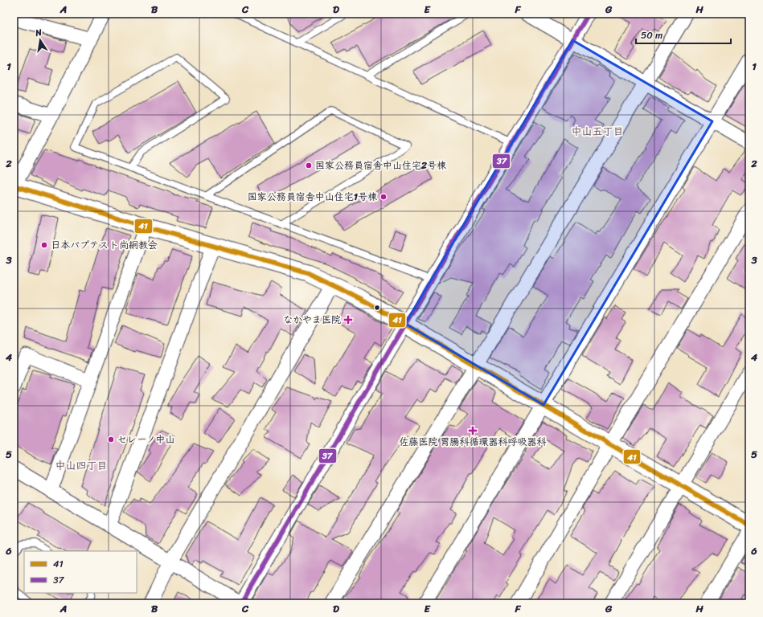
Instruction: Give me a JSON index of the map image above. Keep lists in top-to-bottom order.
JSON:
{
  "districts": ["中山五丁目", "中山四丁目"],
  "places": {
    "other": [
      "国家公務員宿舎中山住宅2号棟",
      "国家公務員宿舎中山住宅1号棟",
      "日本バプテスト尚絅教会",
      "セレーノ中山"
    ],
    "health": ["なかやま医院", "佐藤医院 胃腸科循環器科呼吸器科"]
  },
  "lines": ["transit line 37", "transit line 41"],
  "legend": ["41", "37"],
  "scale_bar": "50 m",
  "north": "top",
  "grid": {
    "columns": [
      "A",
      "B",
      "C",
      "D",
      "E",
      "F",
      "G",
      "H"
    ],
    "rows": [
      "1",
      "2",
      "3",
      "4",
      "5",
      "6"
    ]
  }
}
